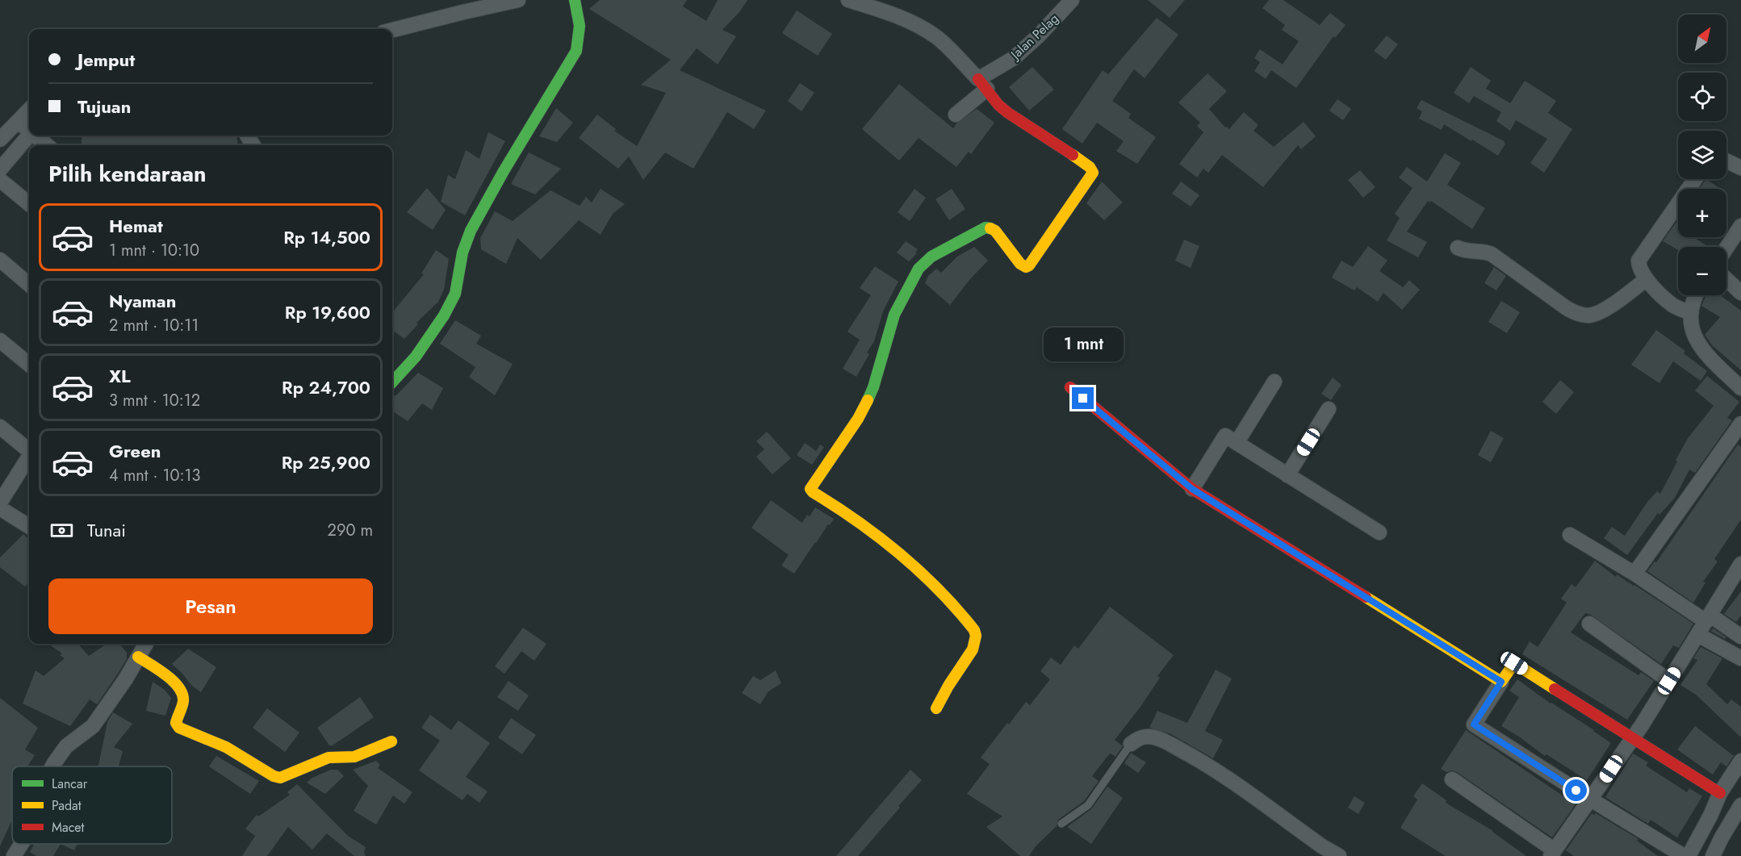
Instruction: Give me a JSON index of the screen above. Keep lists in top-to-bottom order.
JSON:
{
  "streets": {
    "street": ["Jalan Pelag"]
  },
  "legend": ["Lancar", "Padat", "Macet"],
  "north": "top right",
  "page": {
    "map_buttons": ["+", "−"],
    "banner": ["Jemput", "Tujuan"],
    "heading": "Pilih kendaraan",
    "list": [
      {
        "name": "Hemat",
        "note": "1 mnt · 10:10",
        "value": "Rp 14,500"
      },
      {
        "name": "Nyaman",
        "note": "2 mnt · 10:11",
        "value": "Rp 19,600"
      },
      {
        "name": "XL",
        "note": "3 mnt · 10:12",
        "value": "Rp 24,700"
      },
      {
        "name": "Green",
        "note": "4 mnt · 10:13",
        "value": "Rp 25,900"
      }
    ],
    "bubble": "1 mnt",
    "pay": ["Tunai", "290 m"],
    "buttons": "Pesan"
  }
}
